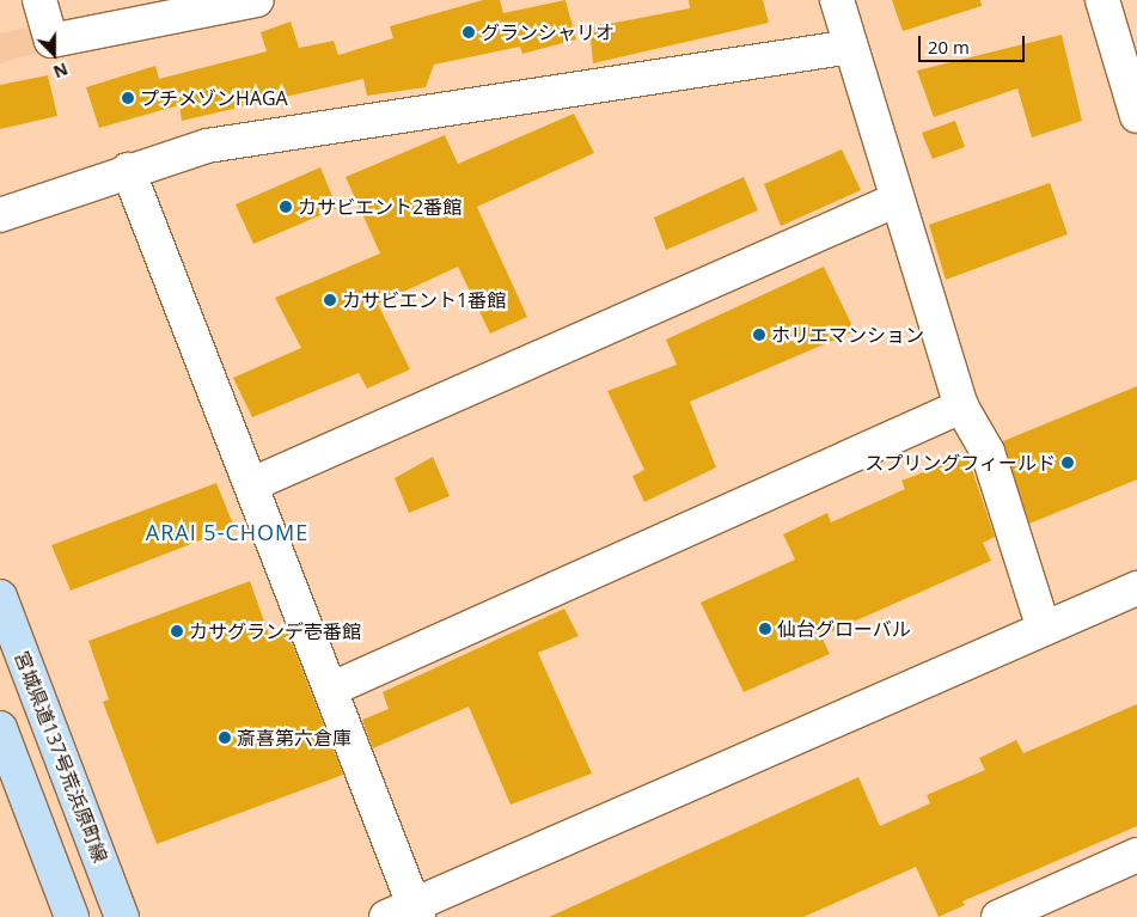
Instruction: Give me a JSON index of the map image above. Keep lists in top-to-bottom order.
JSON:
{
  "streets": {
    "main road": ["宮城県道137号荒浜原町線"]
  },
  "districts": ["ARAI 5-CHOME"],
  "places": [
    "グランシャリオ",
    "プチメゾンHAGA",
    "カサビエント2番館",
    "カサビエント1番館",
    "ホリエマンション",
    "スプリングフィールド",
    "仙台グローバル",
    "カサグランデ壱番館",
    "斎喜第六倉庫"
  ],
  "scale_bar": "20 m",
  "north": "bottom"
}
